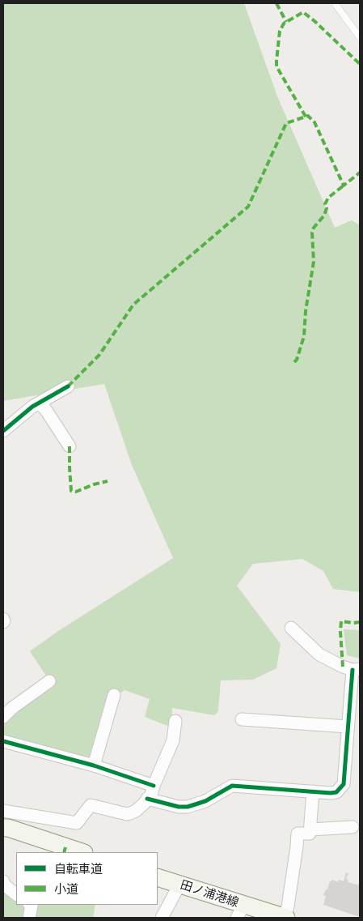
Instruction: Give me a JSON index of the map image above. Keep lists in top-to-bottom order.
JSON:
{
  "streets": {
    "main road": ["田ノ浦港線"]
  },
  "legend": ["自転車道", "小道"]
}
